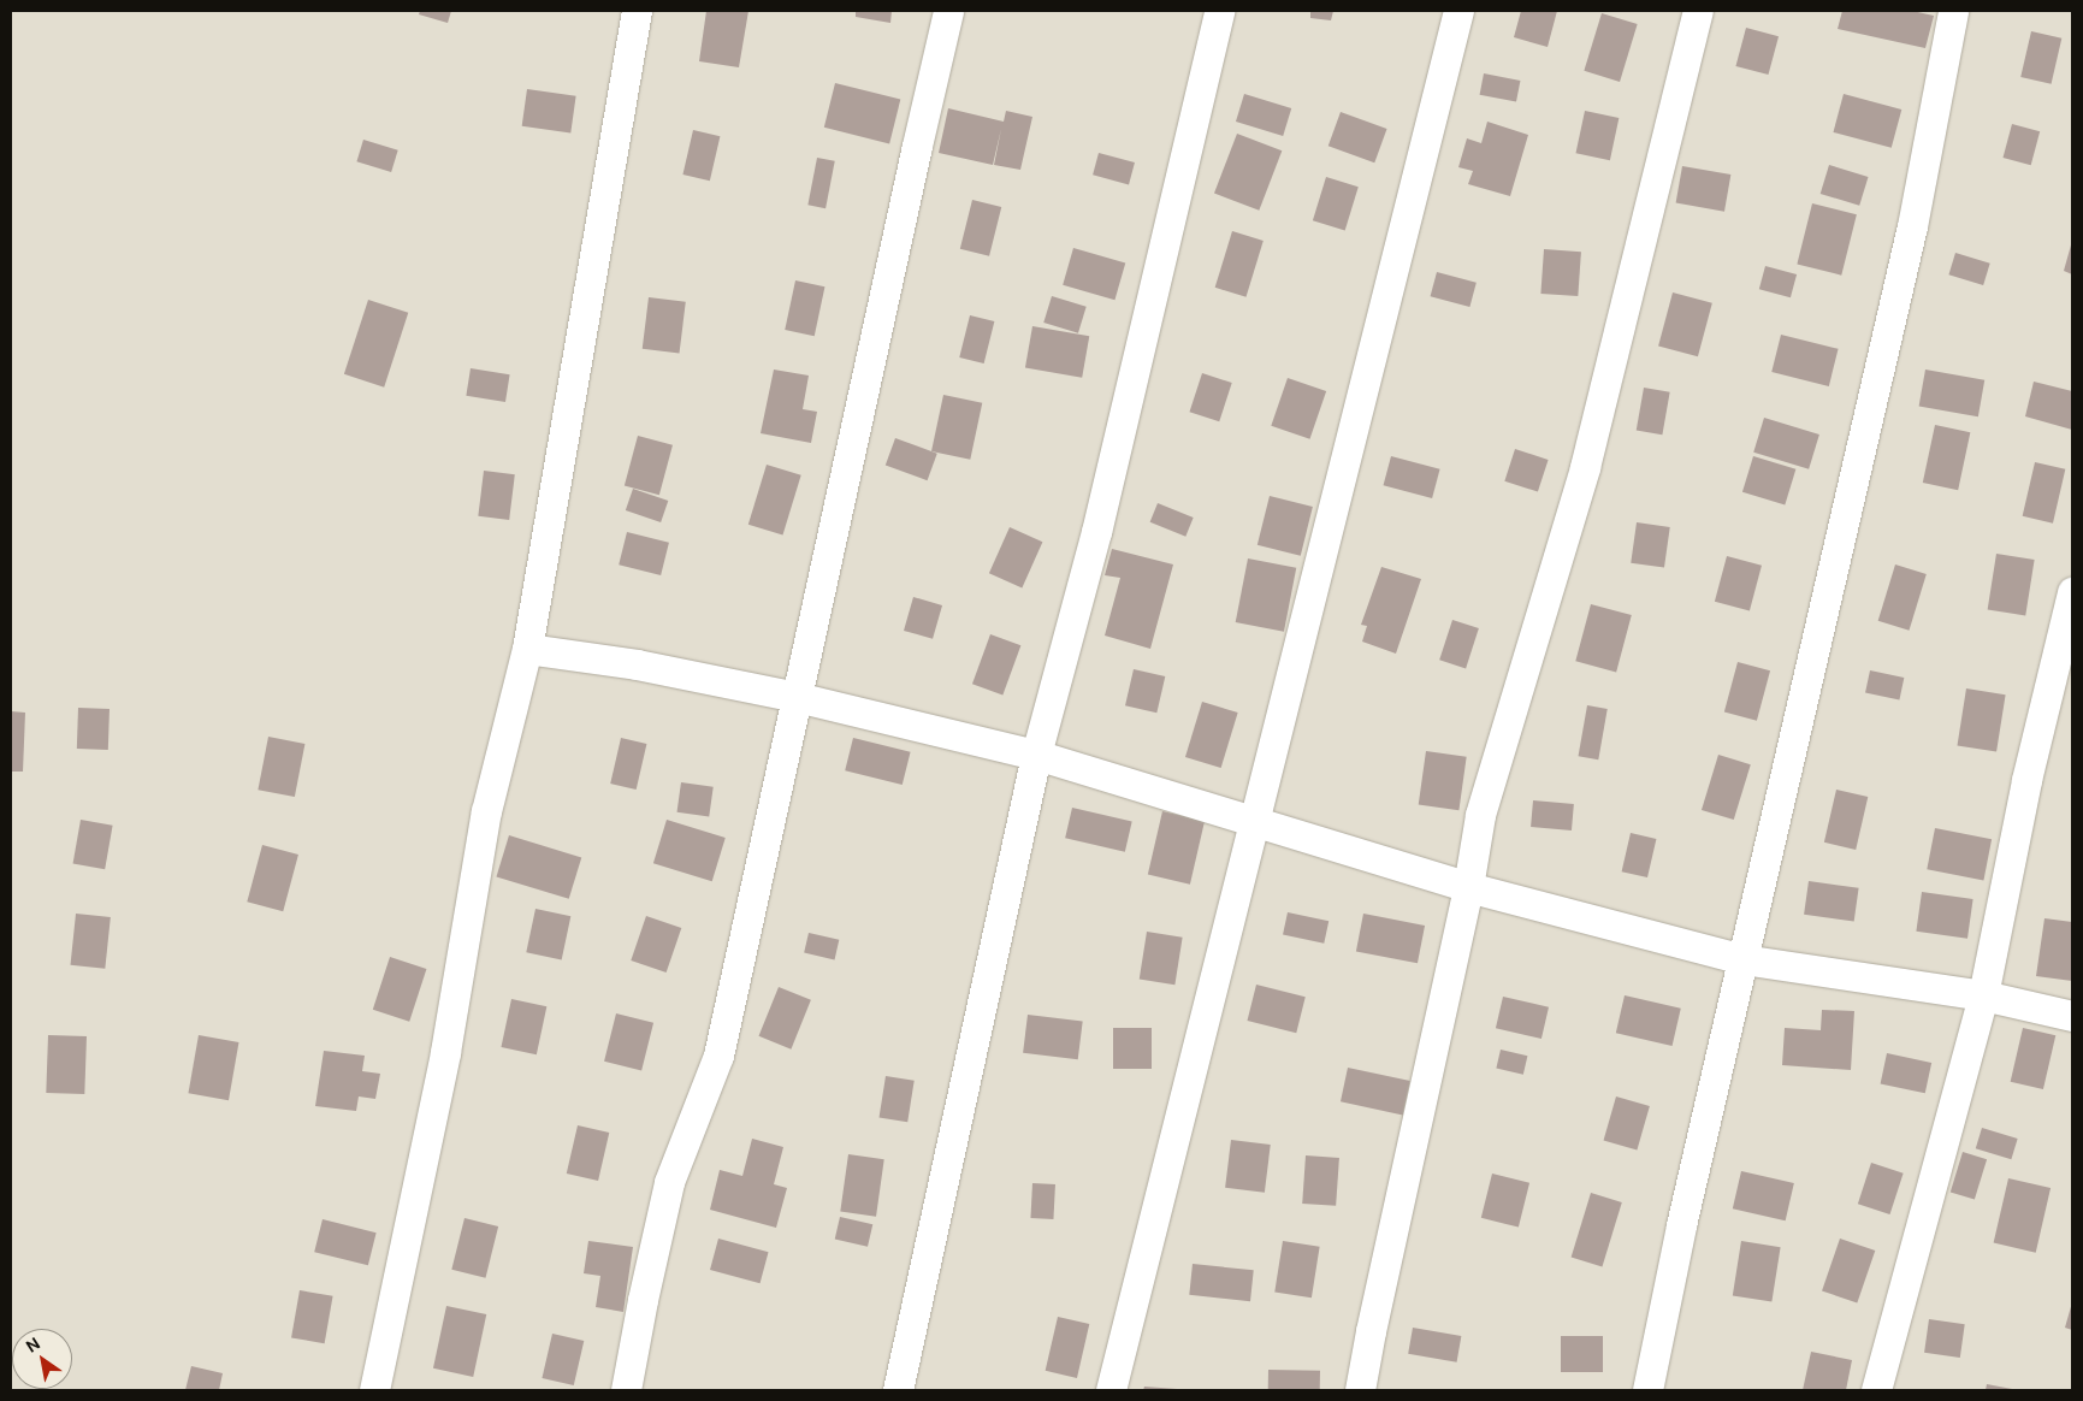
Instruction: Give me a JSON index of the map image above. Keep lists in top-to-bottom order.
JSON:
{
  "north": "top left"
}
